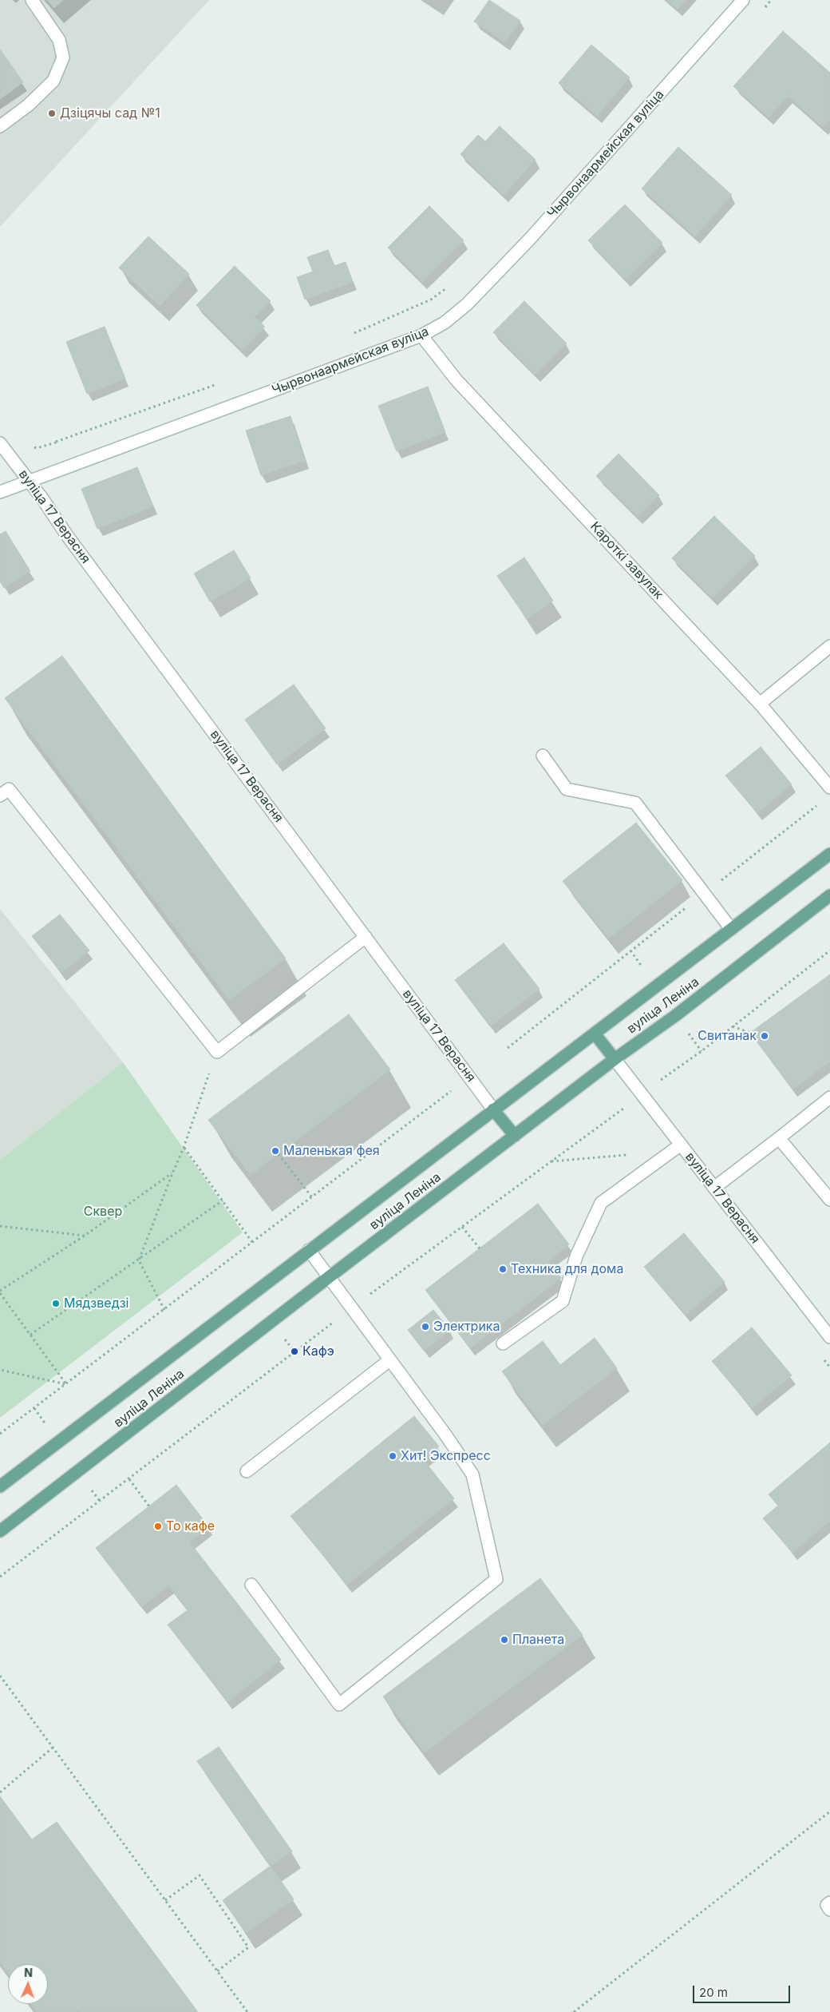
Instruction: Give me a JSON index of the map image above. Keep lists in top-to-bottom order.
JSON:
{
  "streets": {
    "main road": ["вуліца Леніна"],
    "street": ["Чырвонаармейская вуліца", "вуліца 17 Верасня", "Кароткі завулак"]
  },
  "crossings": [
    ["Чырвонаармейская вуліца", "вуліца 17 Верасня"],
    ["Чырвонаармейская вуліца", "Кароткі завулак"],
    ["вуліца 17 Верасня", "вуліца Леніна"]
  ],
  "parks": ["Сквер"],
  "places": [
    "Дзіцячы сад №1",
    "Свитанак",
    "Маленькая фея",
    "Техника для дома",
    "Мядзведзі",
    "Электрика",
    "Кафэ",
    "Хит! Экспресс",
    "То кафе",
    "Планета"
  ],
  "scale_bar": "20 m",
  "north": "top"
}
